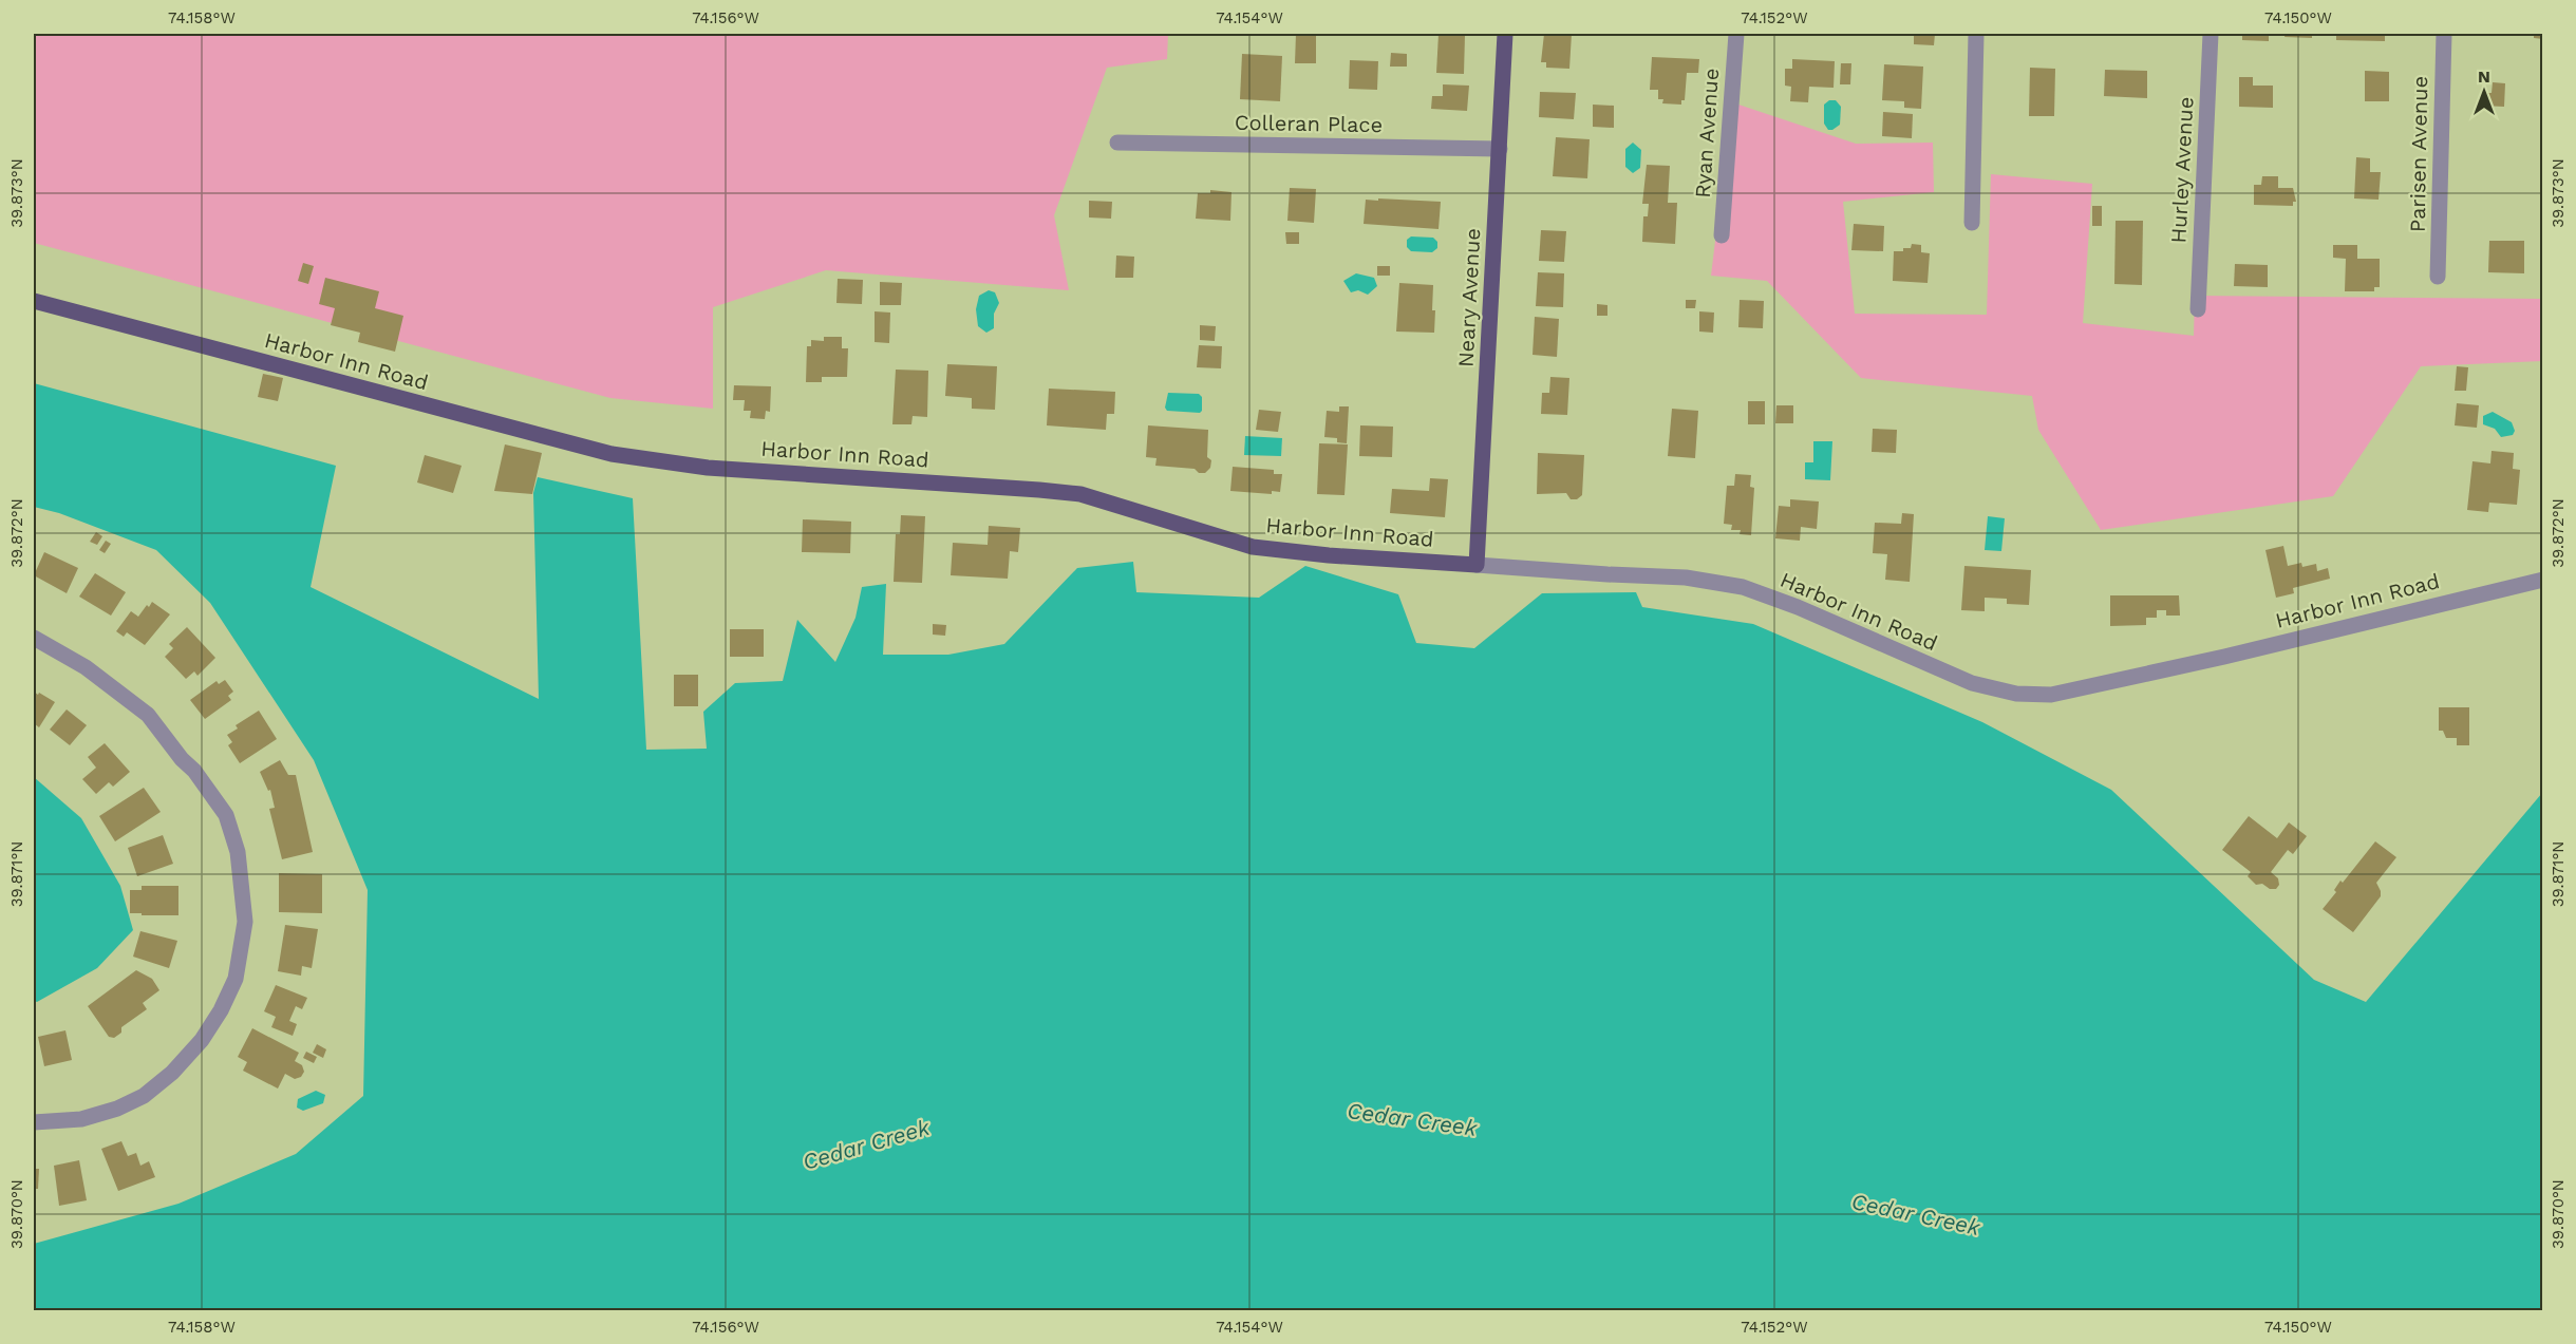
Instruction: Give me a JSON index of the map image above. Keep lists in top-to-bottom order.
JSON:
{
  "streets": {
    "main road": ["Neary Avenue", "Harbor Inn Road"],
    "street": [
      "Colleran Place",
      "Ryan Avenue",
      "Parisen Avenue",
      "Hurley Avenue"
    ]
  },
  "crossings": [
    ["Colleran Place", "Neary Avenue"],
    ["Neary Avenue", "Harbor Inn Road"]
  ],
  "water": ["Cedar Creek"],
  "north": "top",
  "coordinates": [
    "74.158°W",
    "74.156°W",
    "74.154°W",
    "74.152°W",
    "74.150°W",
    "39.873°N",
    "39.872°N",
    "39.871°N",
    "39.870°N"
  ]
}
